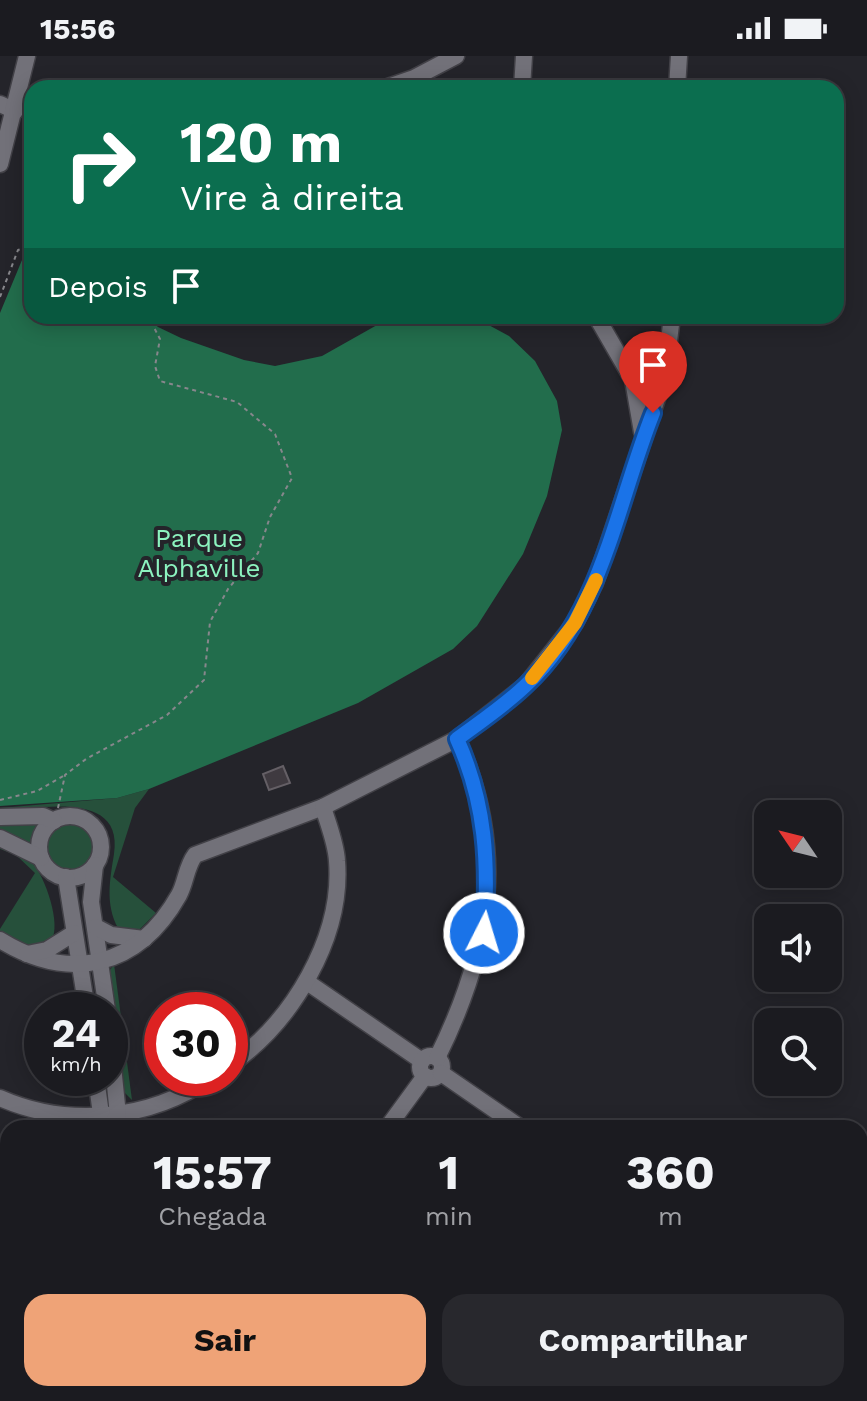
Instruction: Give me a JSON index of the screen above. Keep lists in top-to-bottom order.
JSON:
{
  "parks": ["Parque Alphaville"],
  "north": "top left",
  "page": {
    "status": "15:56",
    "turn": ["120 m", "Vire à direita"],
    "then": "Depois",
    "speed": "24 km/h",
    "limit": "30",
    "eta": [
      "15:57",
      "Chegada",
      "1",
      "min",
      "360",
      "m"
    ],
    "buttons": ["Sair", "Compartilhar"]
  }
}
